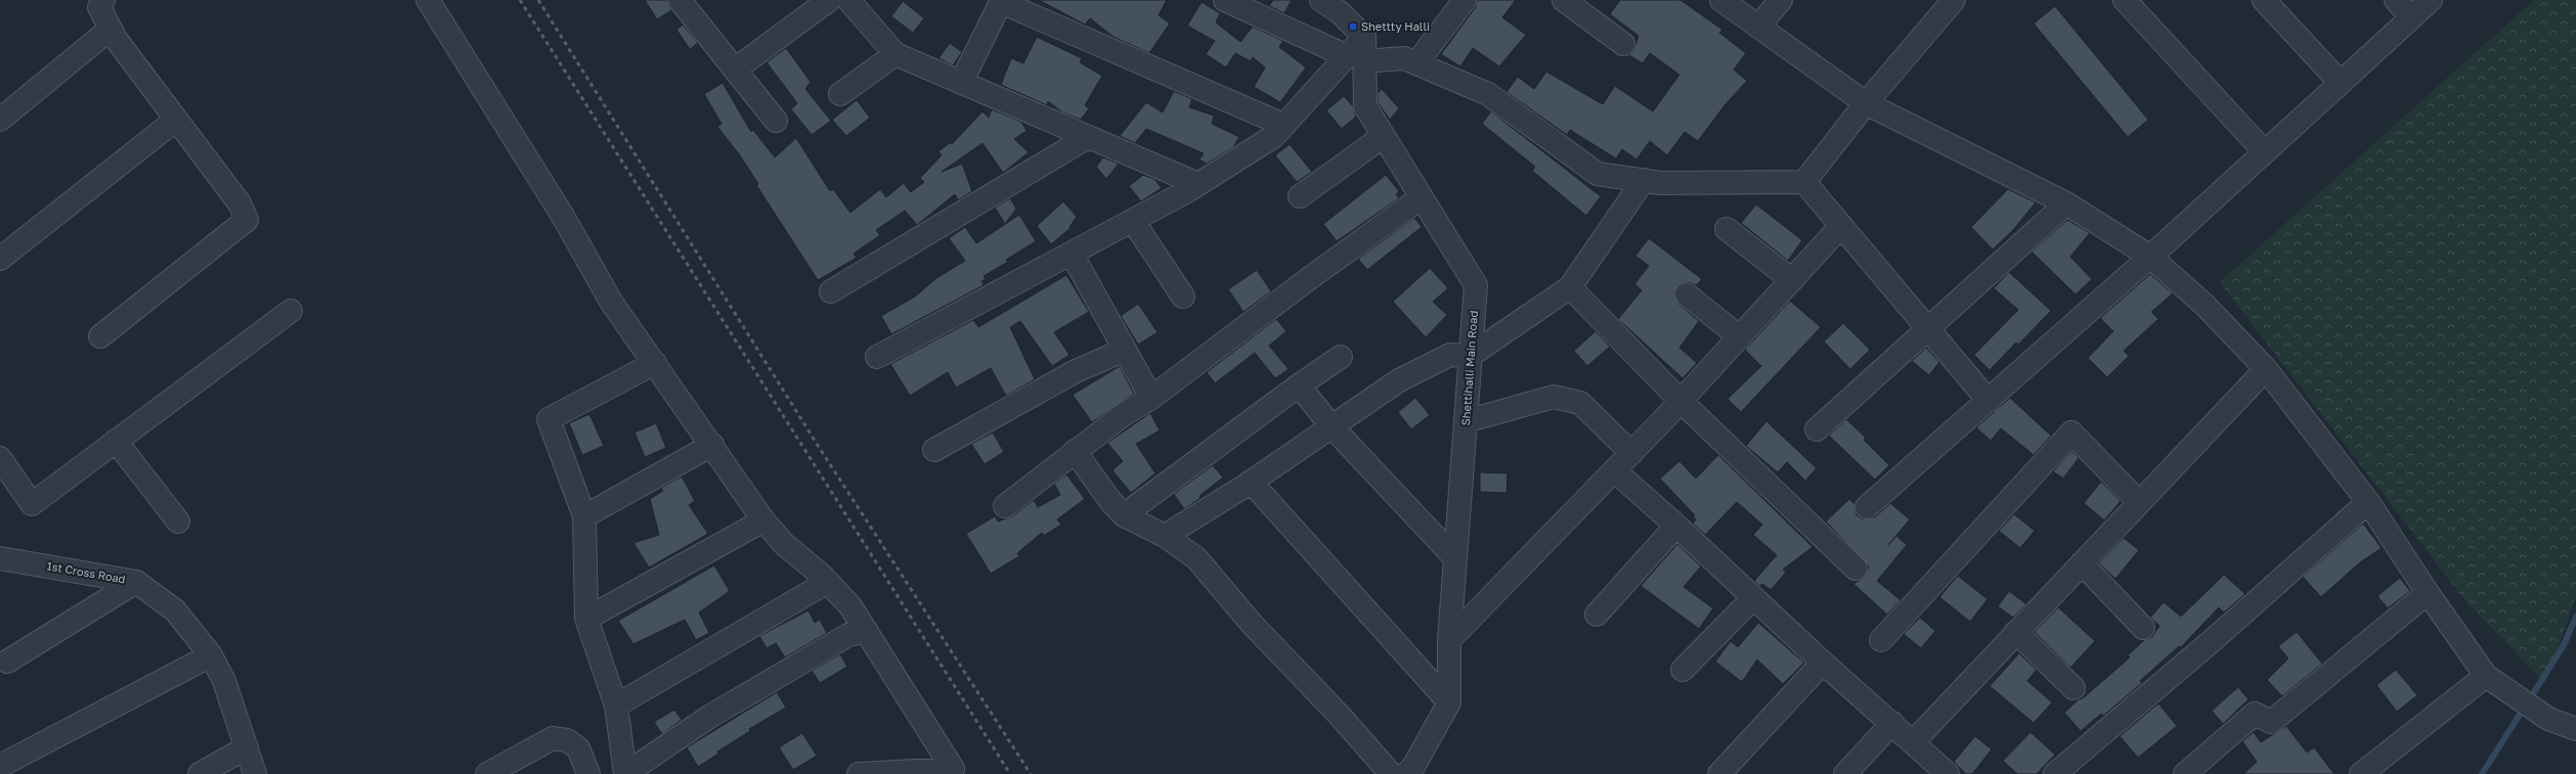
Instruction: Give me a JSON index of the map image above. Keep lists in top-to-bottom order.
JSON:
{
  "streets": {
    "street": ["Shettihalli Main Road", "1st Cross Road"]
  },
  "places": {
    "transit": ["Shettty Halli"]
  }
}
